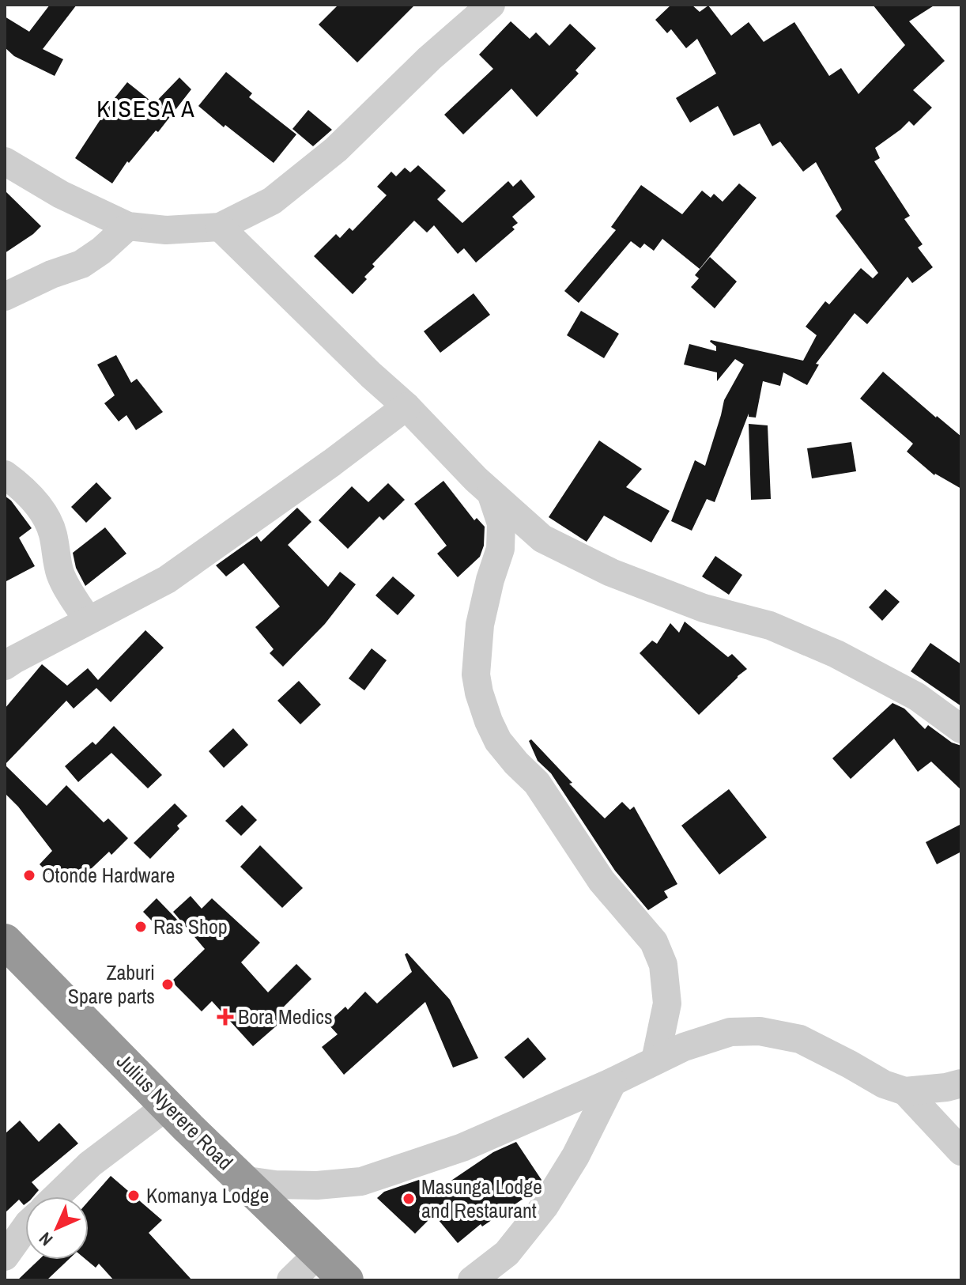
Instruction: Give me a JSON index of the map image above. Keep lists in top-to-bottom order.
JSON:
{
  "streets": {
    "highway": ["Julius Nyerere Road"]
  },
  "districts": ["KISESA A"],
  "places": {
    "other": [
      "Otonde Hardware",
      "Ras Shop",
      "Zaburi Spare parts",
      "Komanya Lodge",
      "Masunga Lodge and Restaurant"
    ],
    "health": ["Bora Medics"]
  },
  "north": "bottom left"
}
